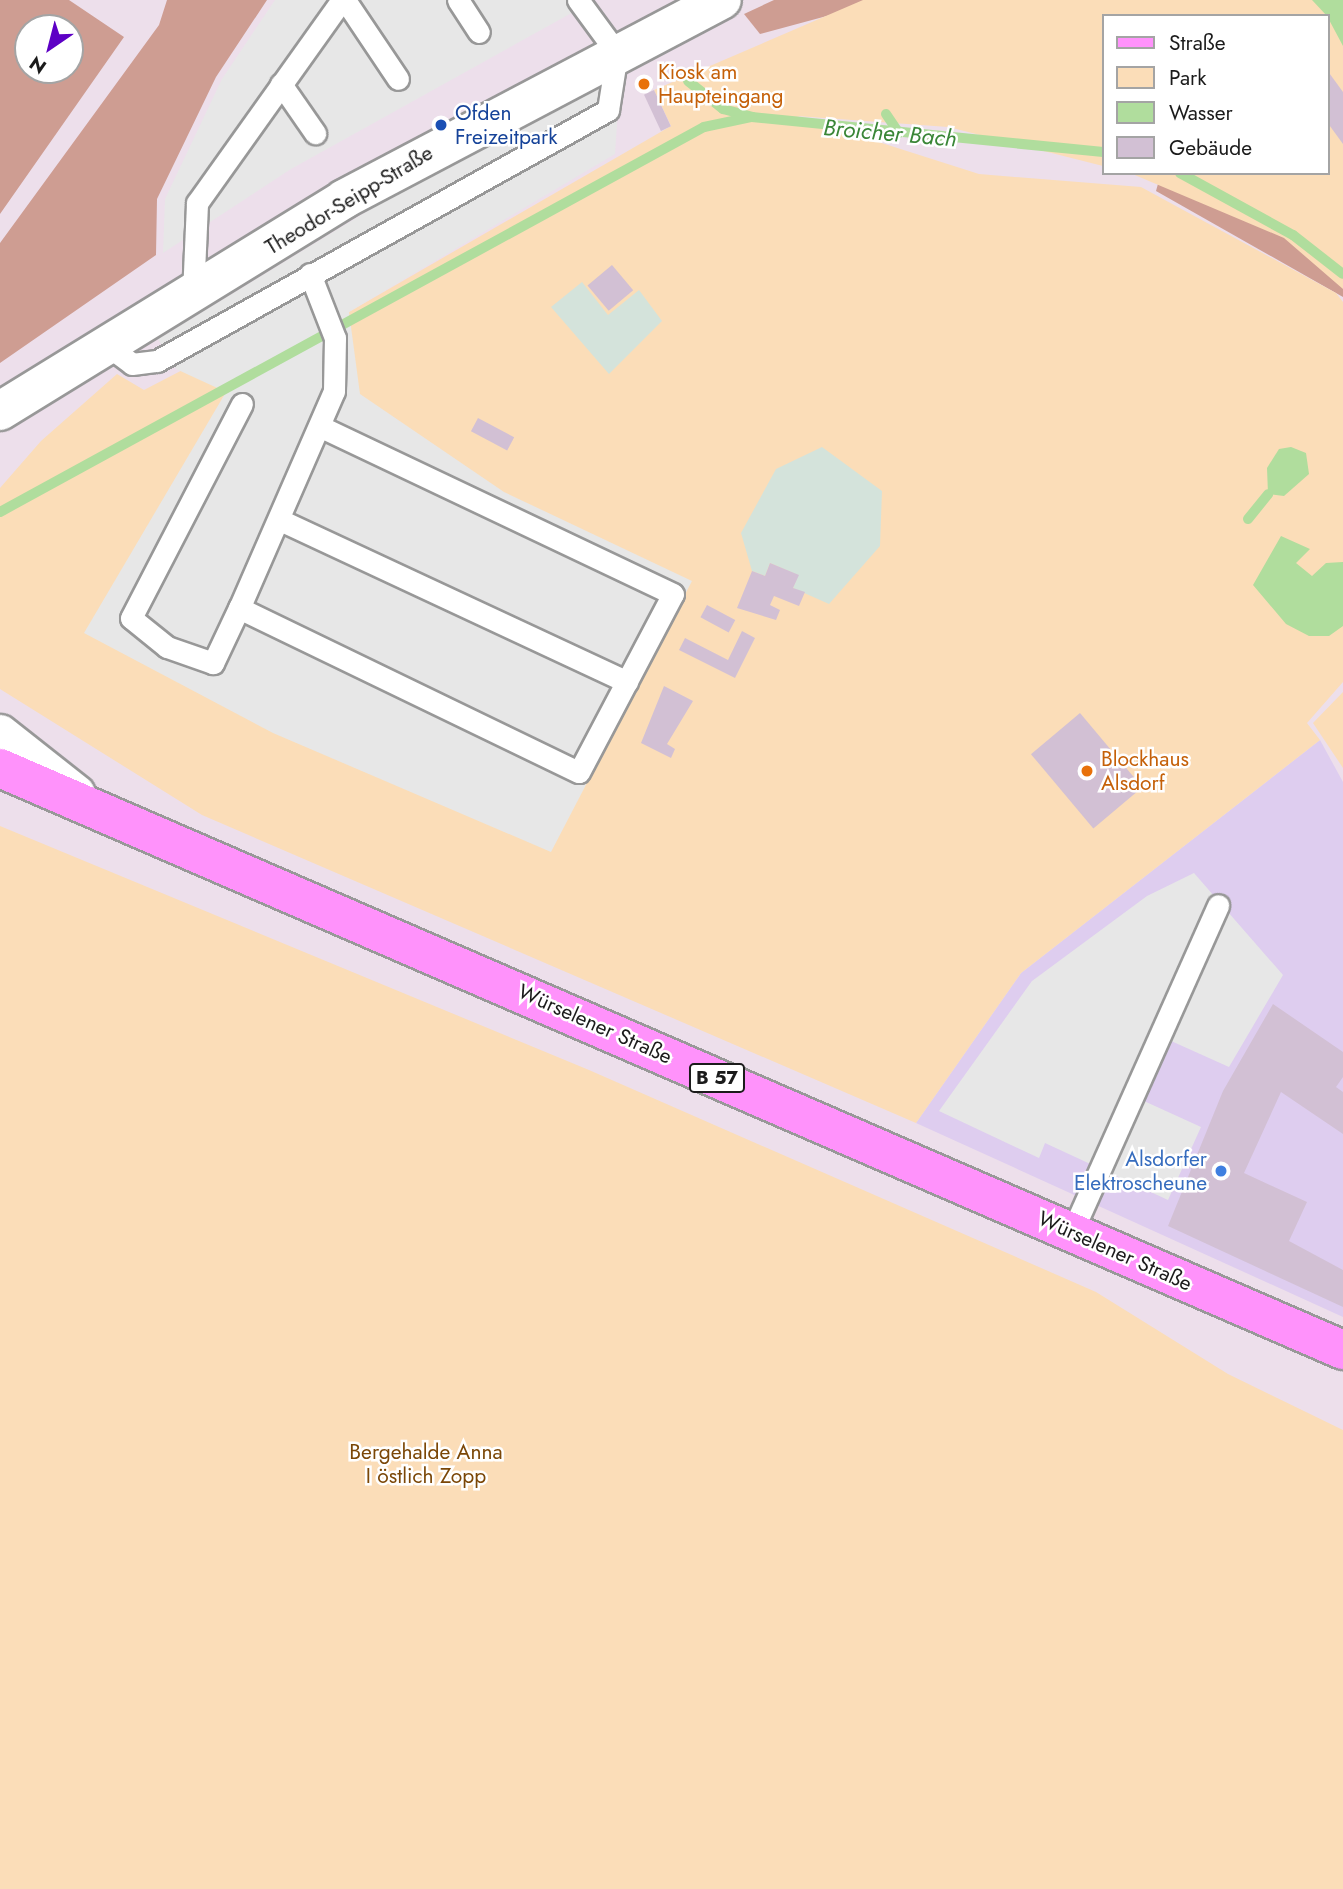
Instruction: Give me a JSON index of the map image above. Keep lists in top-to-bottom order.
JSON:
{
  "streets": {
    "main road": ["Würselener Straße", "B 57"],
    "street": ["Theodor-Seipp-Straße"]
  },
  "water": ["Broicher Bach"],
  "parks": ["Bergehalde Anna I östlich Zopp"],
  "places": [
    "Kiosk am Haupteingang",
    "Ofden Freizeitpark",
    "Blockhaus Alsdorf",
    "Alsdorfer Elektroscheune"
  ],
  "legend": [
    "Straße",
    "Park",
    "Wasser",
    "Gebäude"
  ],
  "north": "bottom left"
}
